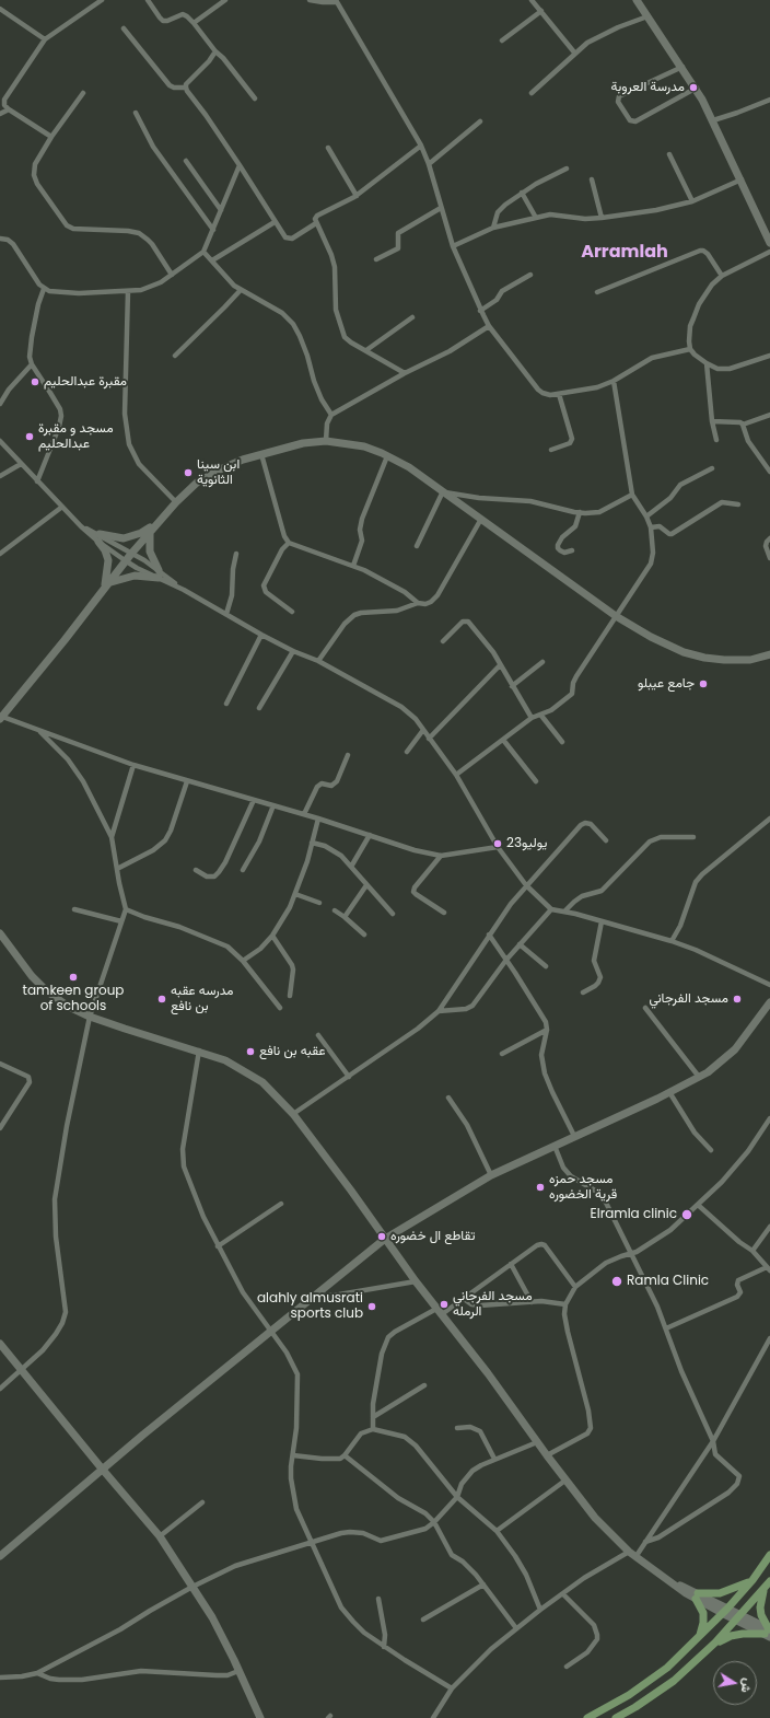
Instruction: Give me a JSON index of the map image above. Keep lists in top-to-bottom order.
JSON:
{
  "districts": ["Arramlah"],
  "places": [
    "مدرسة العروبة",
    "مقبرة عبدالحليم",
    "مسجد و مقبرة عبدالحليم",
    "ابن سينا الثانوية",
    "جامع عيبلو",
    "23يوليو",
    "tamkeen group of schools",
    "مدرسه عقبه بن نافع",
    "مسجد الفرجاني",
    "عقبه بن نافع",
    "مسجد حمزه قرية الخضوره",
    "Elramla clinic",
    "تقاطع ال خضوره",
    "Ramla Clinic",
    "مسجد الفرجاني الرمله",
    "alahly almusrati sports club"
  ],
  "north": "right"
}
